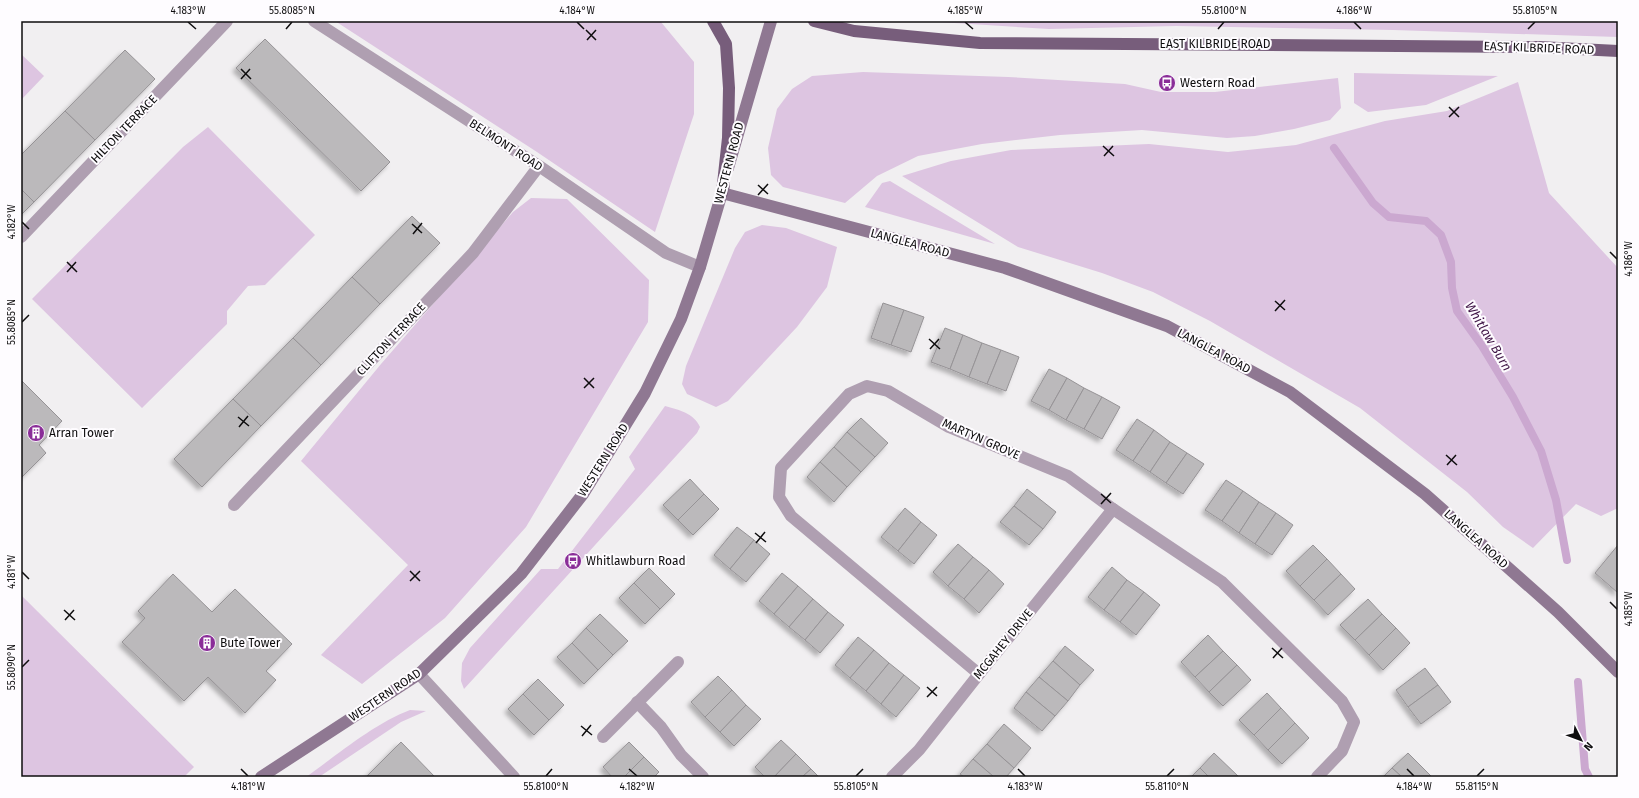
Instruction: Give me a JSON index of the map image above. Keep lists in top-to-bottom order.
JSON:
{
  "streets": {
    "main road": ["EAST KILBRIDE ROAD"],
    "street": [
      "HILTON TERRACE",
      "BELMONT ROAD",
      "WESTERN ROAD",
      "LANGLEA ROAD",
      "CLIFTON TERRACE",
      "MARTYN GROVE",
      "MCGAHEY DRIVE"
    ]
  },
  "crossings": [
    ["BELMONT ROAD", "WESTERN ROAD"],
    ["BELMONT ROAD", "CLIFTON TERRACE"],
    ["WESTERN ROAD", "LANGLEA ROAD"],
    ["MARTYN GROVE", "MCGAHEY DRIVE"]
  ],
  "water": ["Whitlaw Burn"],
  "places": {
    "bus stop": ["Western Road", "Whitlawburn Road"],
    "building": ["Arran Tower", "Bute Tower"]
  },
  "north": "bottom right",
  "coordinates": [
    "4.183°W",
    "55.8085°N",
    "4.184°W",
    "4.185°W",
    "55.8100°N",
    "4.186°W",
    "55.8105°N",
    "4.182°W",
    "4.181°W",
    "55.8090°N",
    "55.8110°N",
    "55.8115°N"
  ]
}
